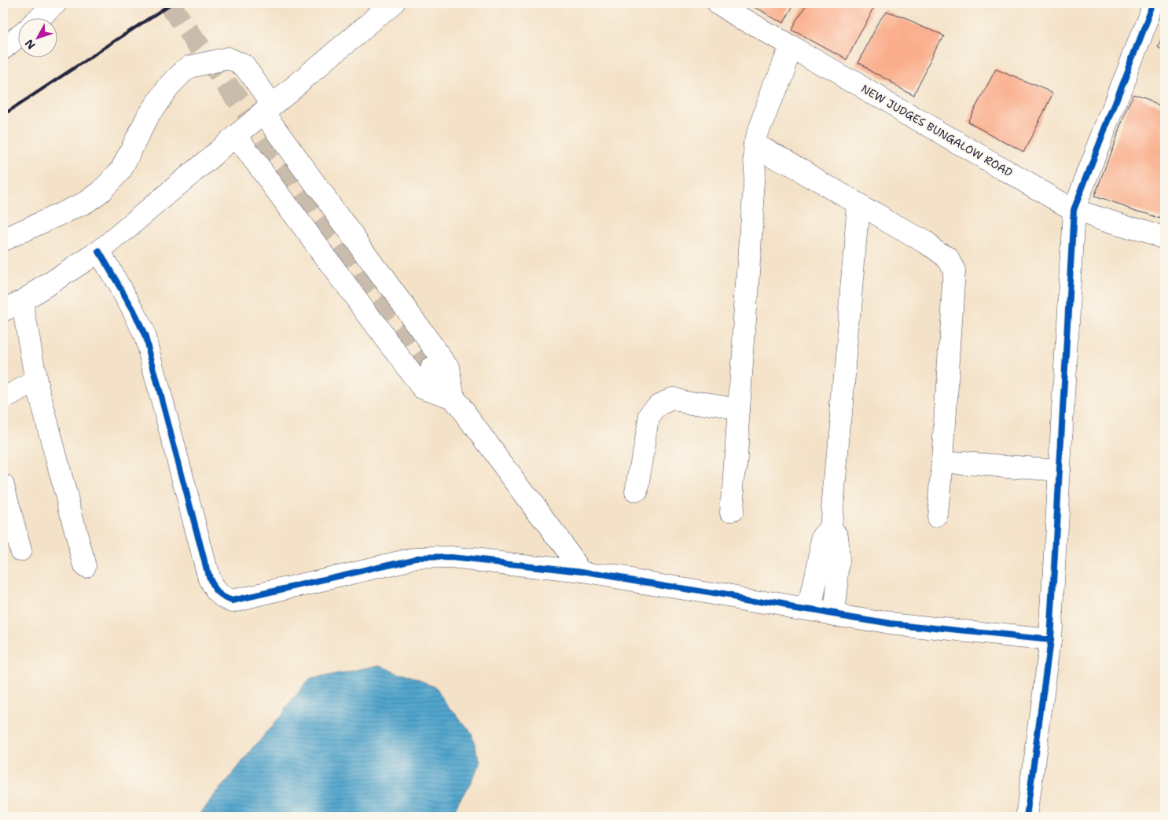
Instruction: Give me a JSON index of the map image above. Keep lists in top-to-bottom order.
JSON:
{
  "streets": {
    "street": ["NEW JUDGES BUNGALOW ROAD"]
  },
  "north": "bottom left"
}
